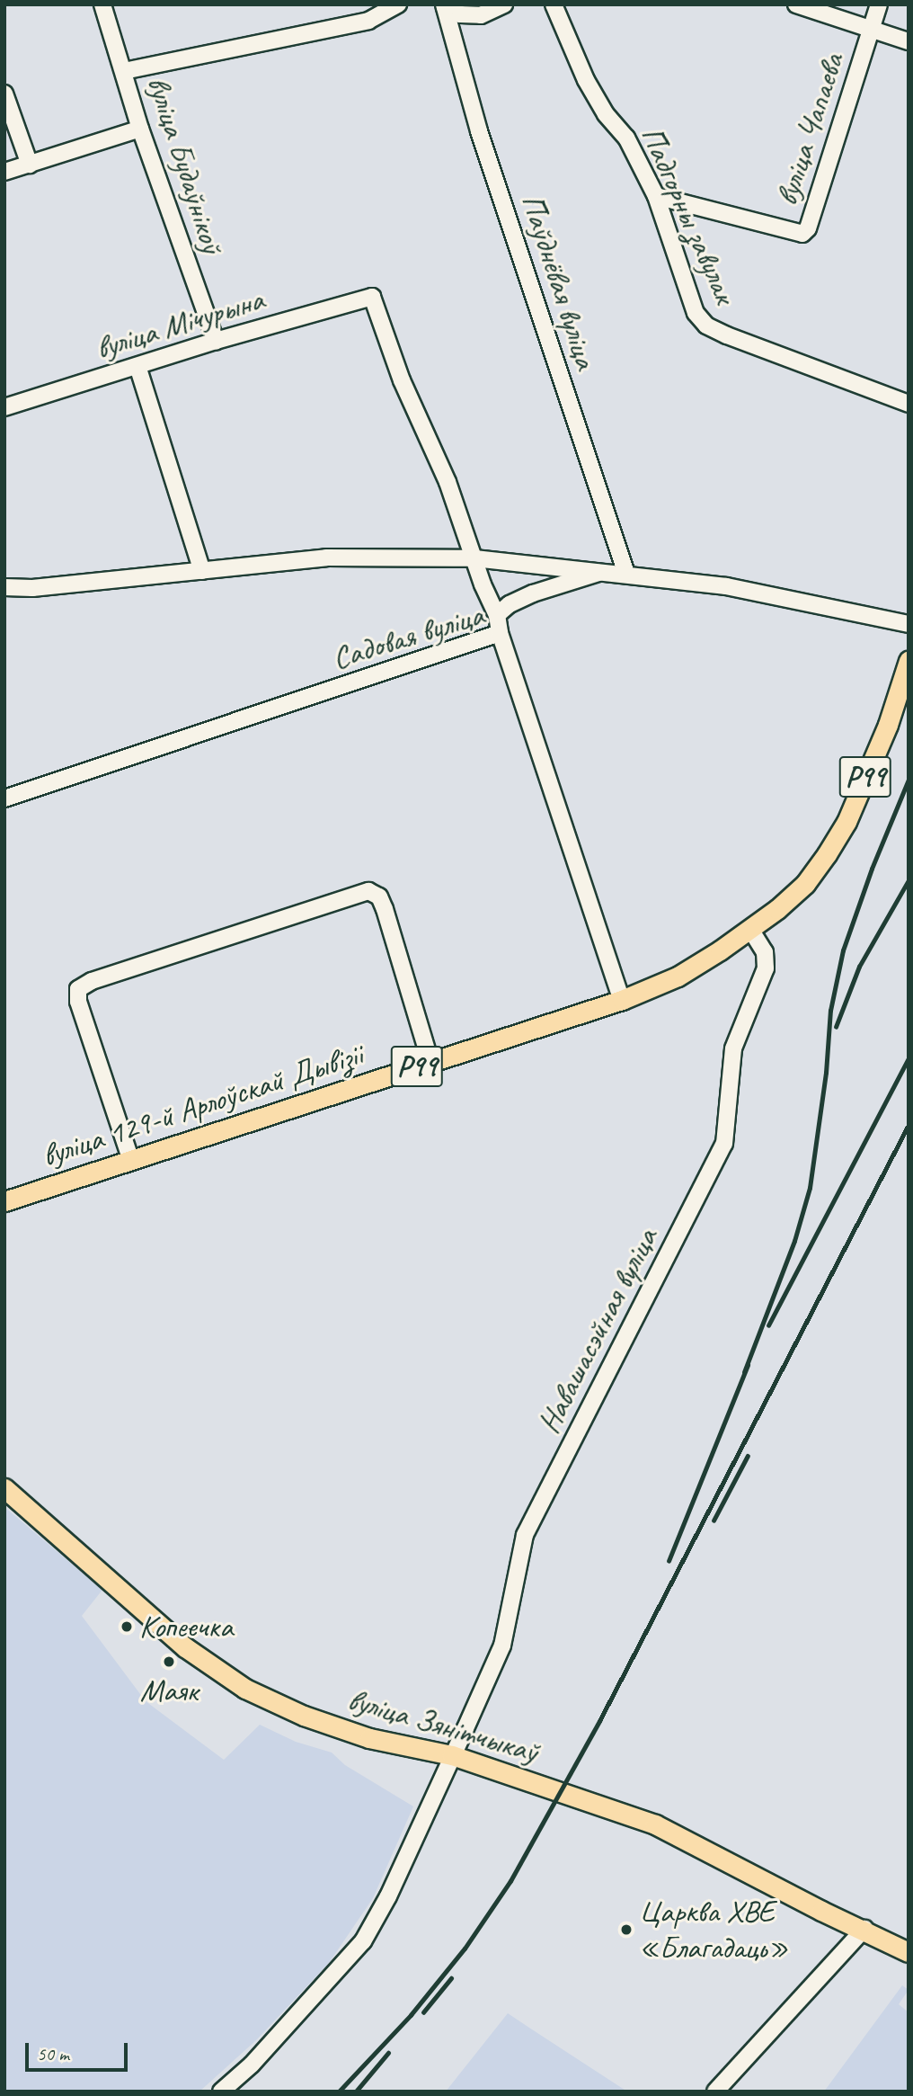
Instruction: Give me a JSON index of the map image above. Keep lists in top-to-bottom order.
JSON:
{
  "streets": {
    "main road": ["Р99", "вуліца 129-й Арлоўскай Дывізіі", "вуліца Зянітчыкаў"],
    "street": [
      "вуліца Чапаева",
      "вуліца Будаўнікоў",
      "Падгорны завулак",
      "Паўднёвая вуліца",
      "вуліца Мічурына",
      "Садовая вуліца",
      "Навашасэйная вуліца"
    ]
  },
  "crossings": [
    ["вуліца Чапаева", "Падгорны завулак"],
    ["вуліца Будаўнікоў", "вуліца Мічурына"],
    ["Садовая вуліца", "вуліца 129-й Арлоўскай Дывізіі"],
    ["вуліца 129-й Арлоўскай Дывізіі", "Навашасэйная вуліца"],
    ["Навашасэйная вуліца", "вуліца Зянітчыкаў"]
  ],
  "places": ["Копеечка", "Маяк", "Царква ХВЕ «Благадаць»"],
  "scale_bar": "50 m"
}
